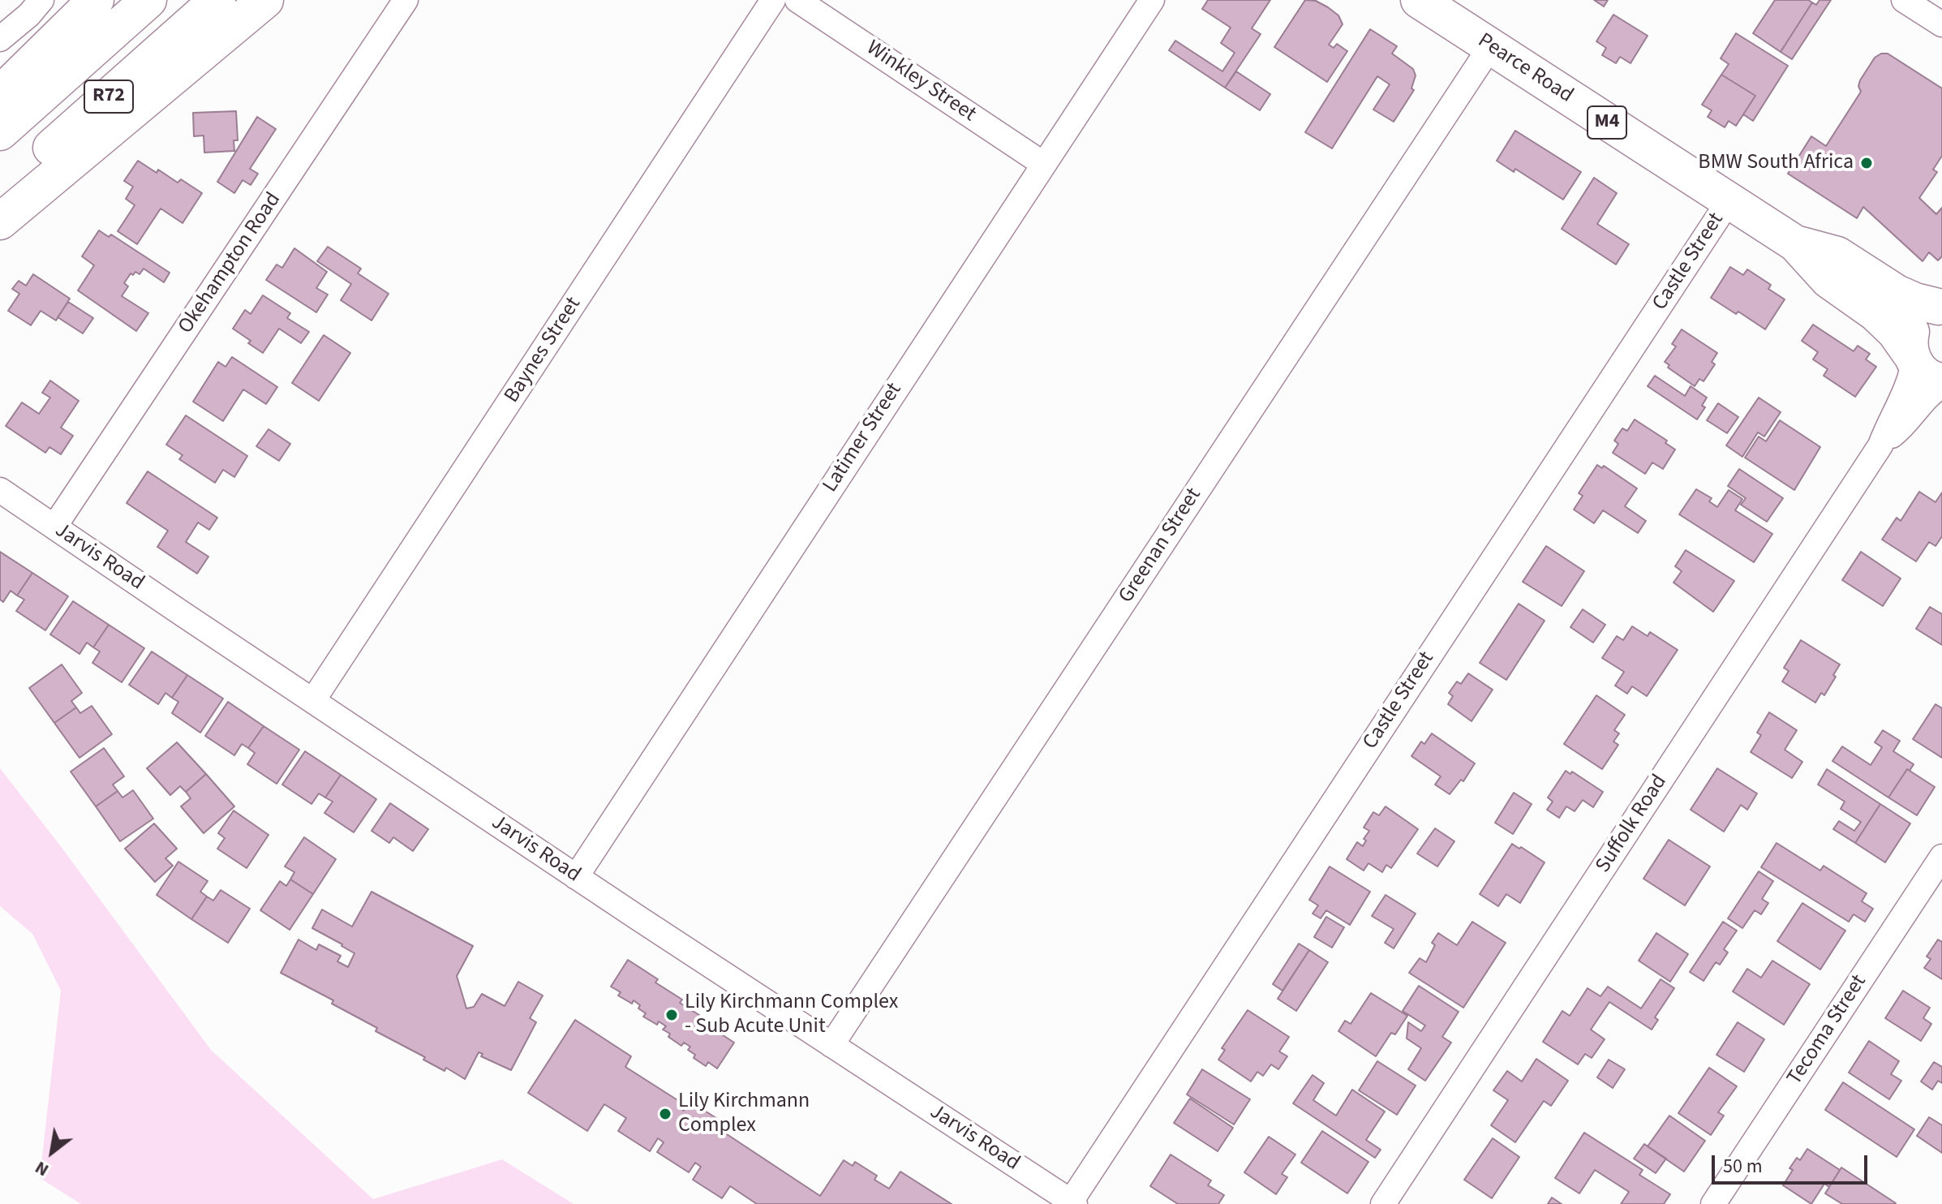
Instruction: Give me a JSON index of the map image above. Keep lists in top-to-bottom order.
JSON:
{
  "streets": {
    "main road": ["Pearce Road", "R72", "M4"],
    "street": [
      "Winkley Street",
      "Castle Street",
      "Okehampton Road",
      "Baynes Street",
      "Latimer Street",
      "Greenan Street",
      "Jarvis Road",
      "Suffolk Road",
      "Tecoma Street"
    ]
  },
  "crossings": [
    ["Pearce Road", "Castle Street"],
    ["Pearce Road", "Greenan Street"],
    ["Pearce Road", "Suffolk Road"],
    ["Winkley Street", "Latimer Street"],
    ["Castle Street", "Jarvis Road"],
    ["Okehampton Road", "Jarvis Road"],
    ["Baynes Street", "Jarvis Road"],
    ["Latimer Street", "Jarvis Road"],
    ["Greenan Street", "Jarvis Road"]
  ],
  "places": ["BMW South Africa", "Lily Kirchmann Complex - Sub Acute Unit", "Lily Kirchmann Complex"],
  "scale_bar": "50 m",
  "north": "bottom left"
}
